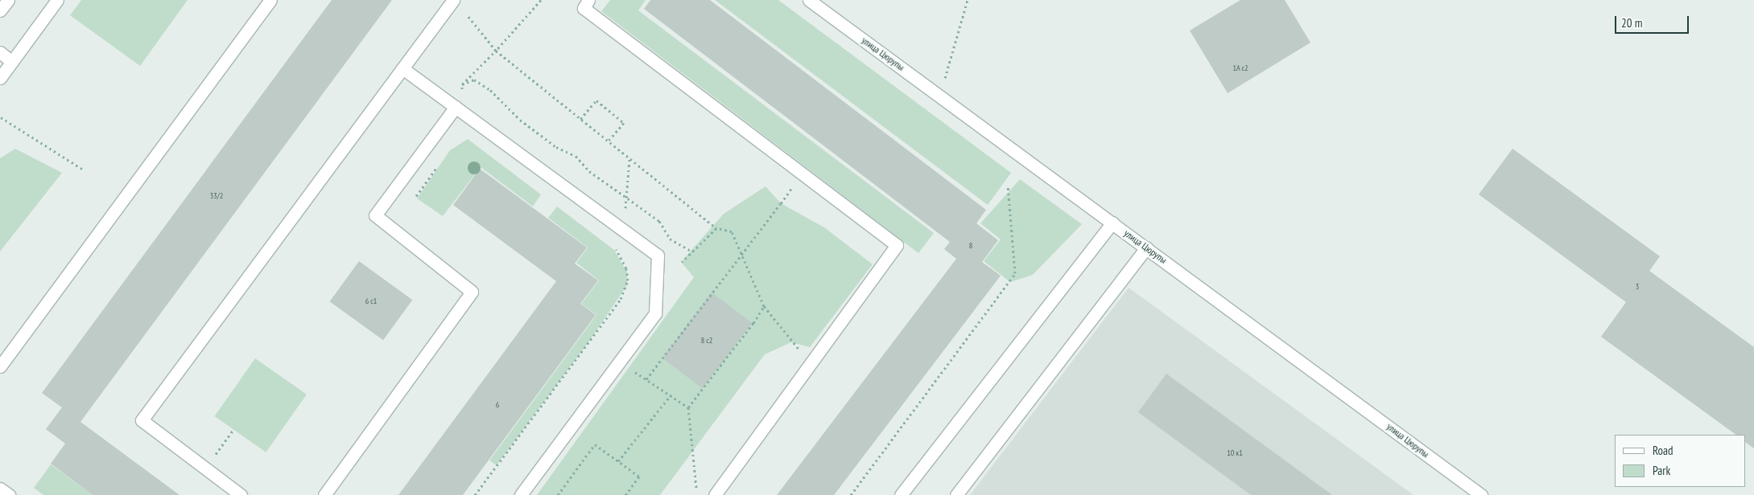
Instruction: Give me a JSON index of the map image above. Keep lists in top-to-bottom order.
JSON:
{
  "streets": {
    "street": ["улица Цюрупы"]
  },
  "house_numbers": [
    "1А с2",
    "33/2",
    "8",
    "3",
    "6 с1",
    "8 с2",
    "6",
    "10 к1"
  ],
  "legend": ["Road", "Park"],
  "scale_bar": "20 m"
}
